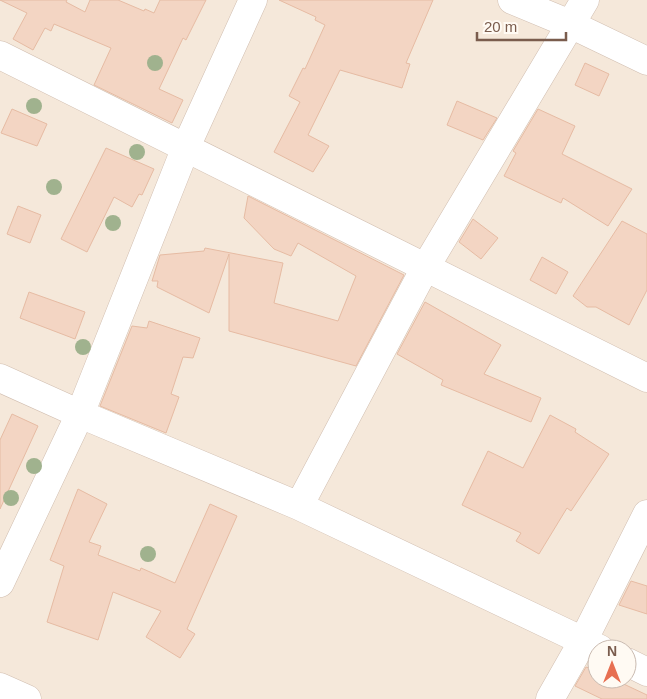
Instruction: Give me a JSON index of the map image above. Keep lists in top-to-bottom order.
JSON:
{
  "scale_bar": "20 m",
  "north": "top"
}
